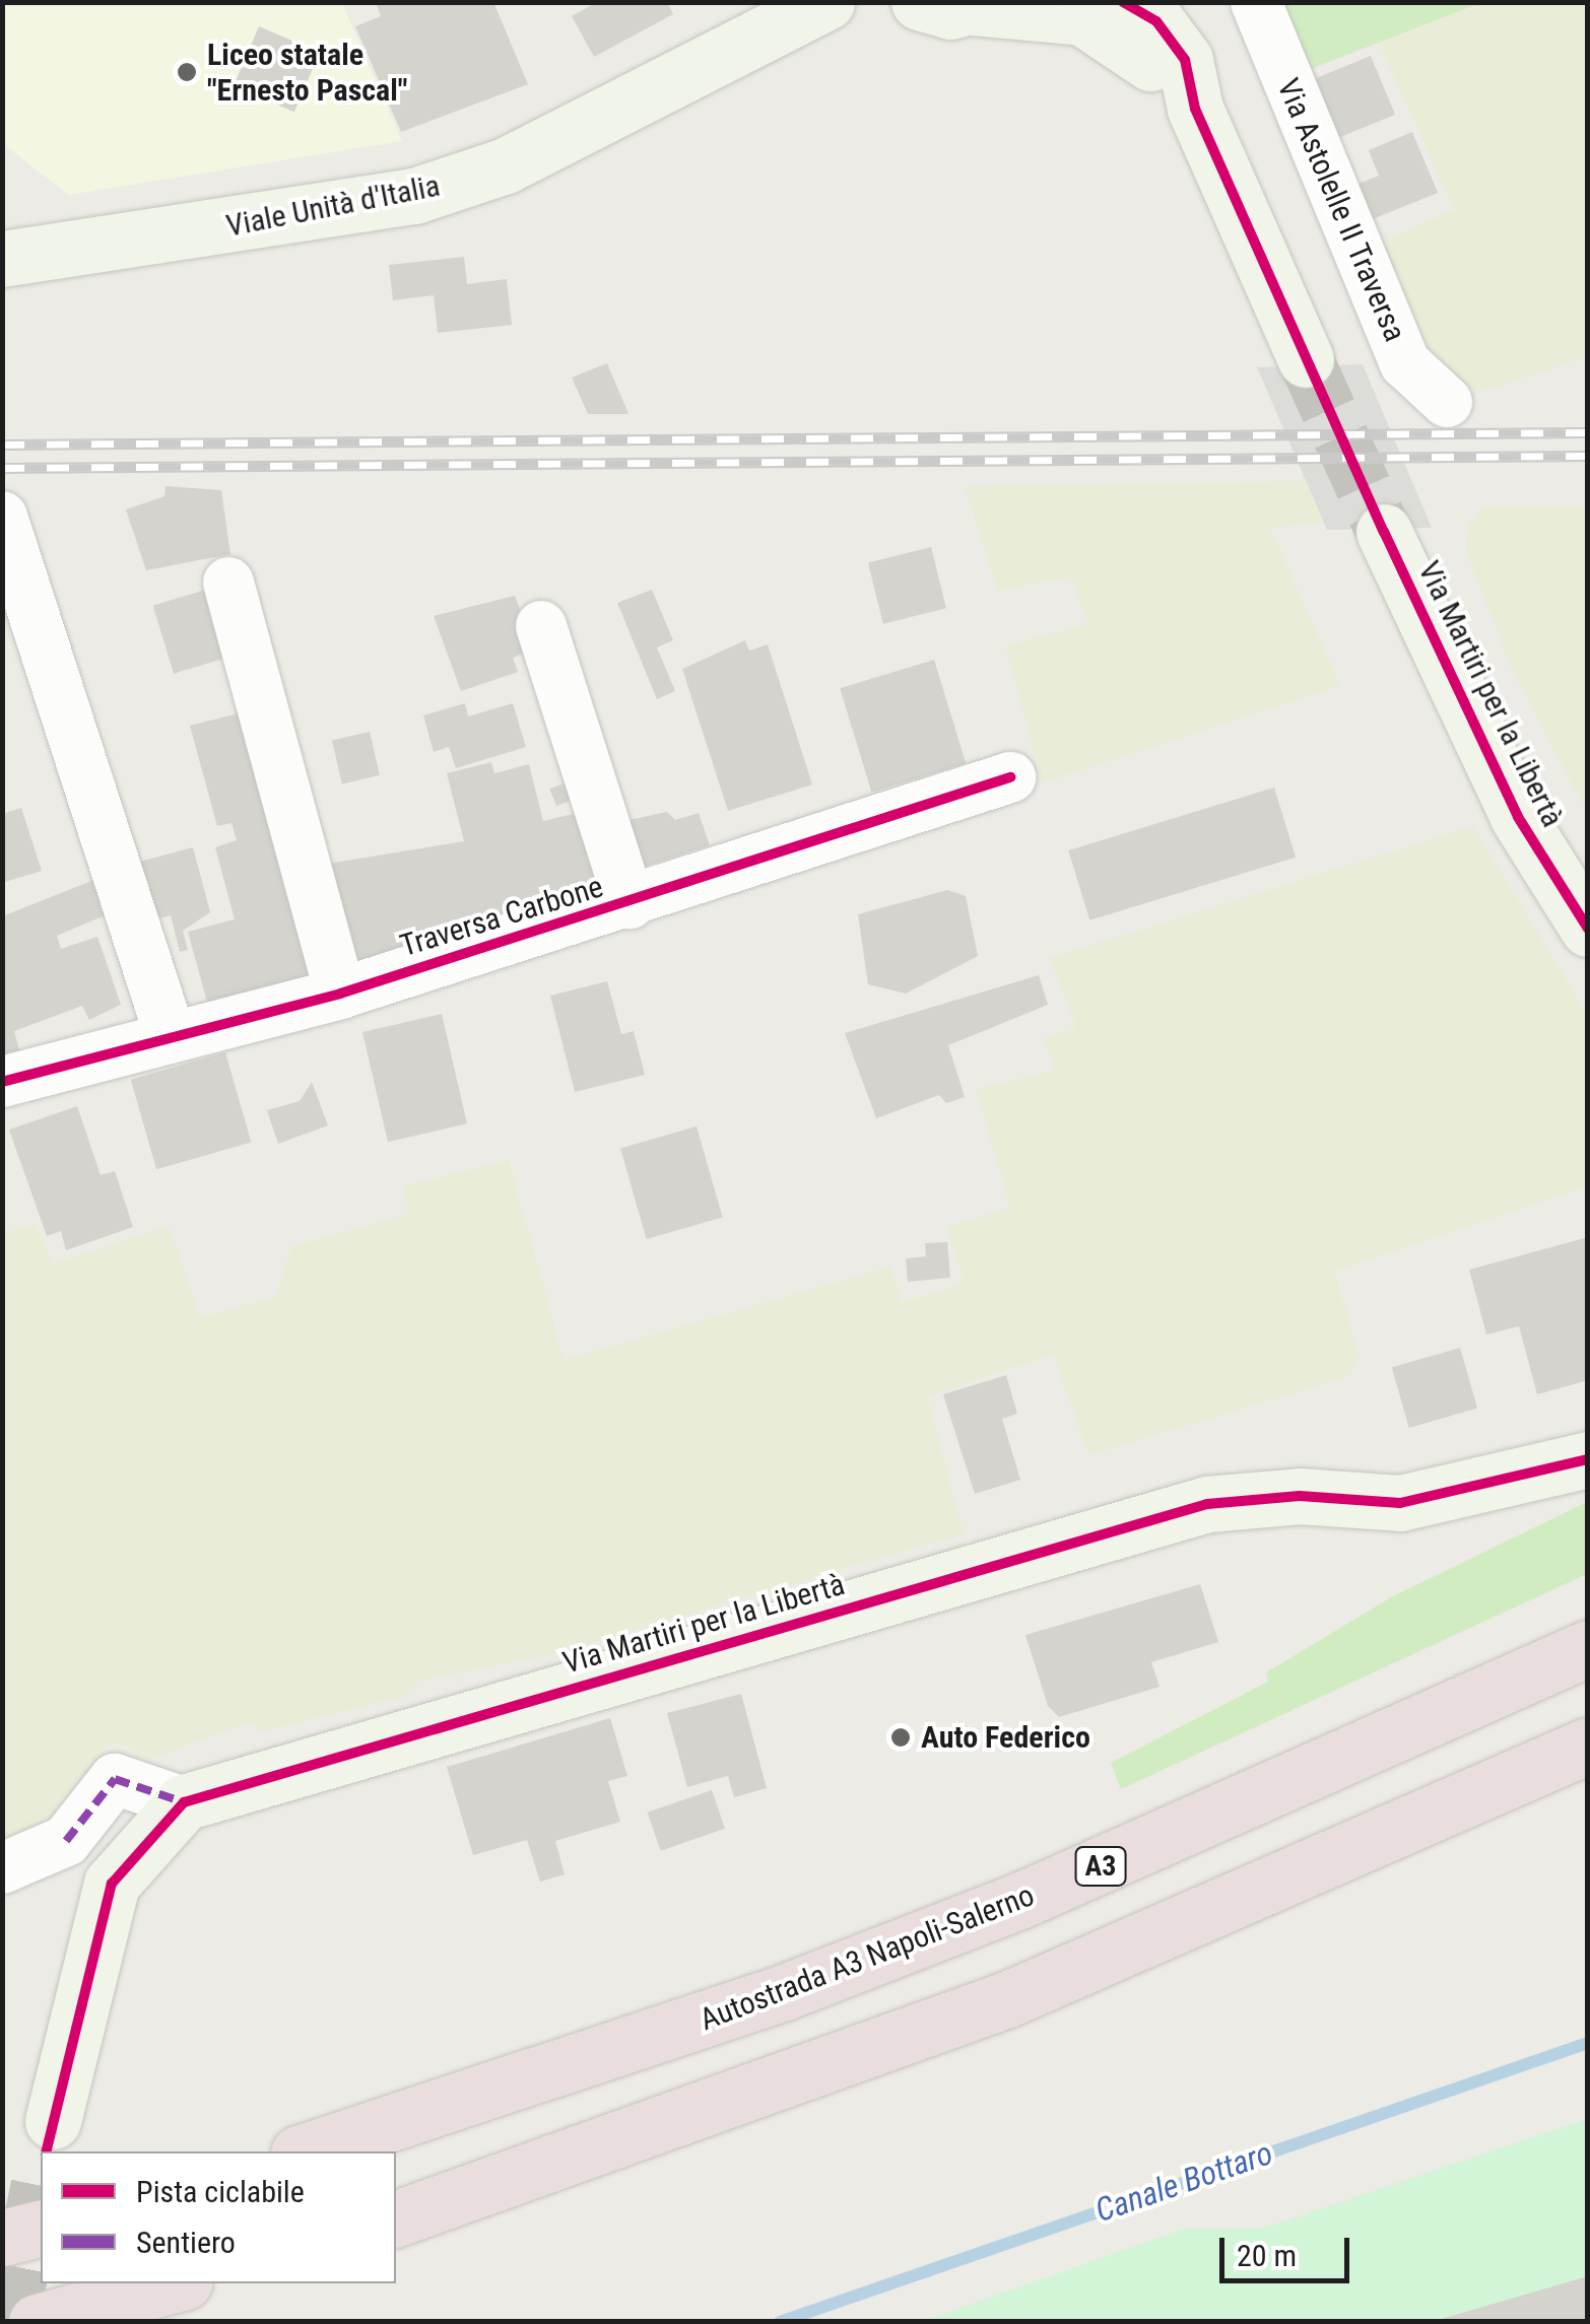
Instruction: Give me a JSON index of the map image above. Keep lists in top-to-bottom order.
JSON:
{
  "streets": {
    "highway": ["A3", "Autostrada A3 Napoli-Salerno"],
    "street": [
      "Viale Unità d'Italia",
      "Via Astolelle II Traversa",
      "Via Martiri per la Libertà",
      "Traversa Carbone"
    ]
  },
  "water": ["Canale Bottaro"],
  "places": ["Liceo statale \"Ernesto Pascal\"", "Auto Federico"],
  "legend": ["Pista ciclabile", "Sentiero"],
  "scale_bar": "20 m"
}
